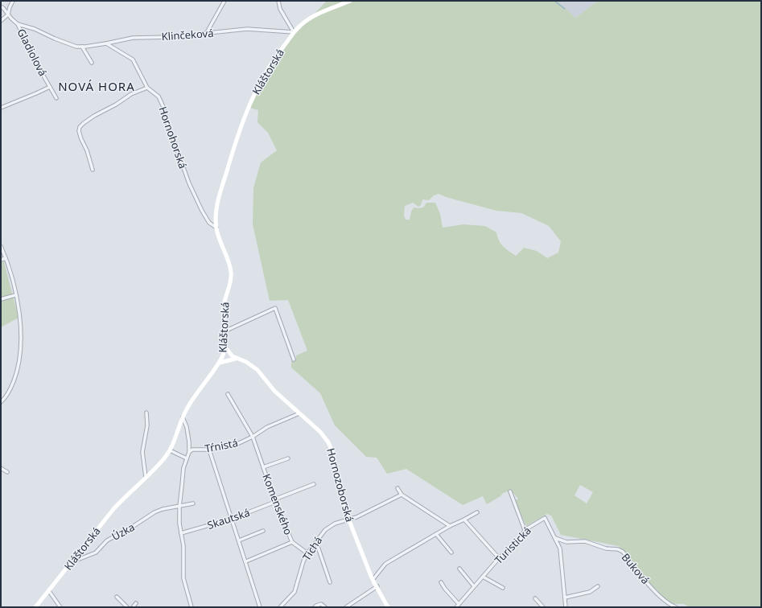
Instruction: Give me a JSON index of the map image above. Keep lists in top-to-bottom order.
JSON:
{
  "streets": {
    "street": [
      "Klinčeková",
      "Gladiolová",
      "Kláštorská",
      "Hornohorská",
      "Tŕnistá",
      "Hornozoborská",
      "Komenského",
      "Skautská",
      "Úzka",
      "Turistická",
      "Tichá",
      "Buková"
    ]
  },
  "crossings": [
    ["Klinčeková", "Gladiolová"],
    ["Klinčeková", "Kláštorská"],
    ["Klinčeková", "Hornohorská"],
    ["Kláštorská", "Hornohorská"],
    ["Kláštorská", "Hornozoborská"],
    ["Kláštorská", "Úzka"],
    ["Tŕnistá", "Hornozoborská"],
    ["Tŕnistá", "Komenského"],
    ["Hornozoborská", "Tichá"],
    ["Komenského", "Skautská"],
    ["Komenského", "Tichá"],
    ["Turistická", "Buková"]
  ],
  "districts": ["NOVÁ HORA"]
}
